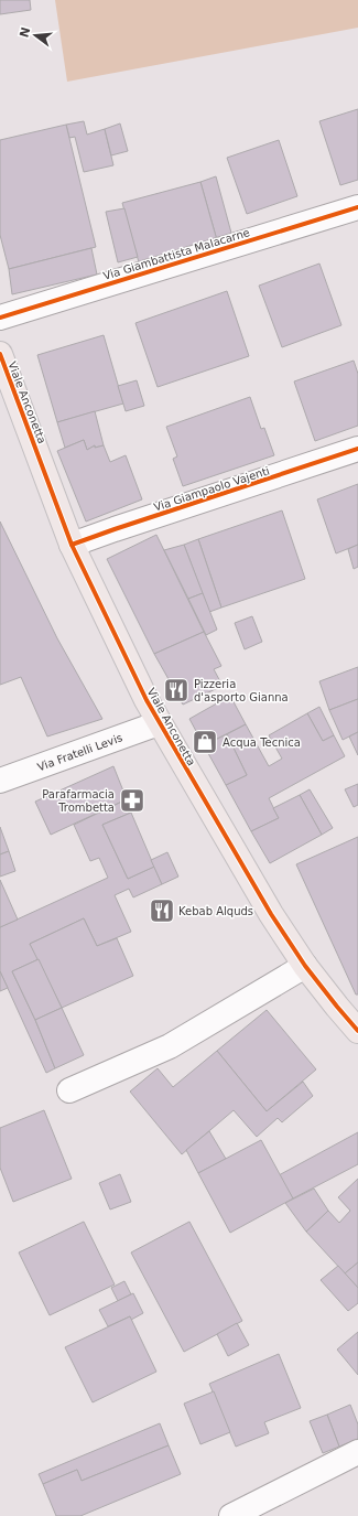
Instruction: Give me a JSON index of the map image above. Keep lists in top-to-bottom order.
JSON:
{
  "streets": {
    "main road": ["Viale Anconetta"],
    "street": ["Via Giambattista Malacarne", "Via Giampaolo Vajenti", "Via Fratelli Levis"]
  },
  "crossings": [
    ["Viale Anconetta", "Via Giampaolo Vajenti"],
    ["Viale Anconetta", "Via Fratelli Levis"]
  ],
  "places": {
    "restaurant": ["Pizzeria d'asporto Gianna", "Kebab Alquds"],
    "shop": ["Acqua Tecnica"],
    "pharmacy": ["Parafarmacia Trombetta"]
  },
  "north": "left"
}
